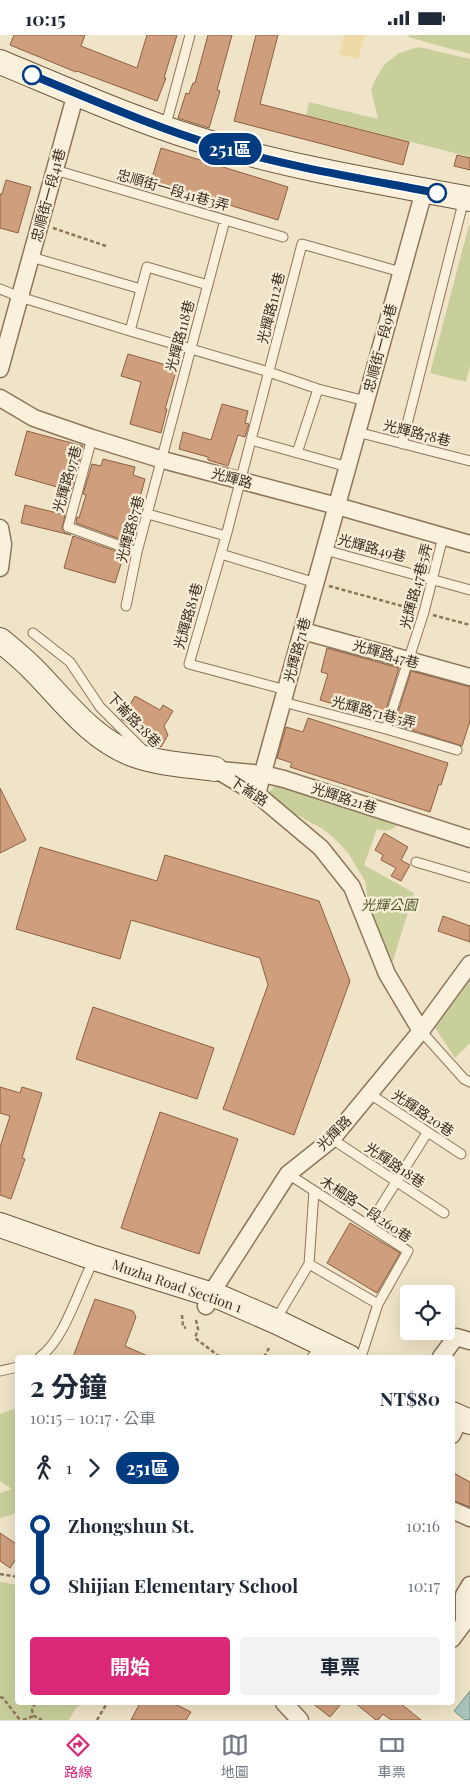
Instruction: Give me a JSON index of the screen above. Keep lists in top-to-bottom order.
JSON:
{
  "streets": {
    "street": [
      "忠順街一段41巷",
      "忠順街一段9巷",
      "光輝路",
      "光輝路71巷",
      "光輝路47巷",
      "下崙路",
      "光輝路21巷",
      "Muzha Road Section 1"
    ],
    "lane": [
      "忠順街一段41巷3弄",
      "光輝路112巷",
      "光輝路118巷",
      "光輝路78巷",
      "光輝路97巷",
      "光輝路87巷",
      "光輝路49巷",
      "光輝路47巷5弄",
      "光輝路81巷",
      "光輝路71巷5弄",
      "下崙路28巷",
      "光輝路20巷",
      "光輝路18巷",
      "木柵路一段260巷"
    ]
  },
  "crossings": [
    ["忠順街一段41巷3弄", "忠順街一段41巷"],
    ["忠順街一段41巷3弄", "光輝路118巷"],
    ["光輝路112巷", "忠順街一段9巷"],
    ["光輝路112巷", "光輝路"],
    ["光輝路112巷", "光輝路81巷"],
    ["光輝路118巷", "光輝路"],
    ["光輝路118巷", "光輝路87巷"],
    ["忠順街一段9巷", "光輝路78巷"],
    ["忠順街一段9巷", "光輝路"],
    ["忠順街一段9巷", "光輝路71巷"],
    ["光輝路", "光輝路97巷"],
    ["光輝路", "光輝路87巷"],
    ["光輝路", "光輝路47巷5弄"],
    ["光輝路", "光輝路81巷"],
    ["光輝路", "光輝路71巷"],
    ["光輝路", "下崙路"],
    ["光輝路", "光輝路20巷"],
    ["光輝路", "光輝路18巷"],
    ["光輝路", "木柵路一段260巷"],
    ["光輝路", "Muzha Road Section 1"],
    ["光輝路97巷", "光輝路87巷"],
    ["光輝路49巷", "光輝路47巷5弄"],
    ["光輝路49巷", "光輝路71巷"],
    ["光輝路47巷5弄", "光輝路47巷"],
    ["光輝路47巷5弄", "光輝路71巷5弄"],
    ["光輝路81巷", "光輝路71巷"],
    ["光輝路81巷", "光輝路71巷5弄"],
    ["光輝路71巷", "光輝路47巷"],
    ["光輝路71巷", "光輝路71巷5弄"],
    ["光輝路71巷", "下崙路"],
    ["光輝路71巷", "光輝路21巷"],
    ["下崙路28巷", "下崙路"],
    ["下崙路", "光輝路21巷"]
  ],
  "parks": ["光輝公園"],
  "lines": ["bus line 251區"],
  "page": {
    "status": "10:15",
    "on_map": "251區",
    "heading": ["2 分鐘", "10:15 – 10:17 · 公車", "NT$80"],
    "legs": ["1", "251區"],
    "list": [
      {
        "name": "Zhongshun St.",
        "value": "10:16"
      },
      {
        "name": "Shijian Elementary School",
        "value": "10:17"
      }
    ],
    "buttons": ["開始", "車票"],
    "tabs": ["路線", "地圖", "車票"]
  }
}
